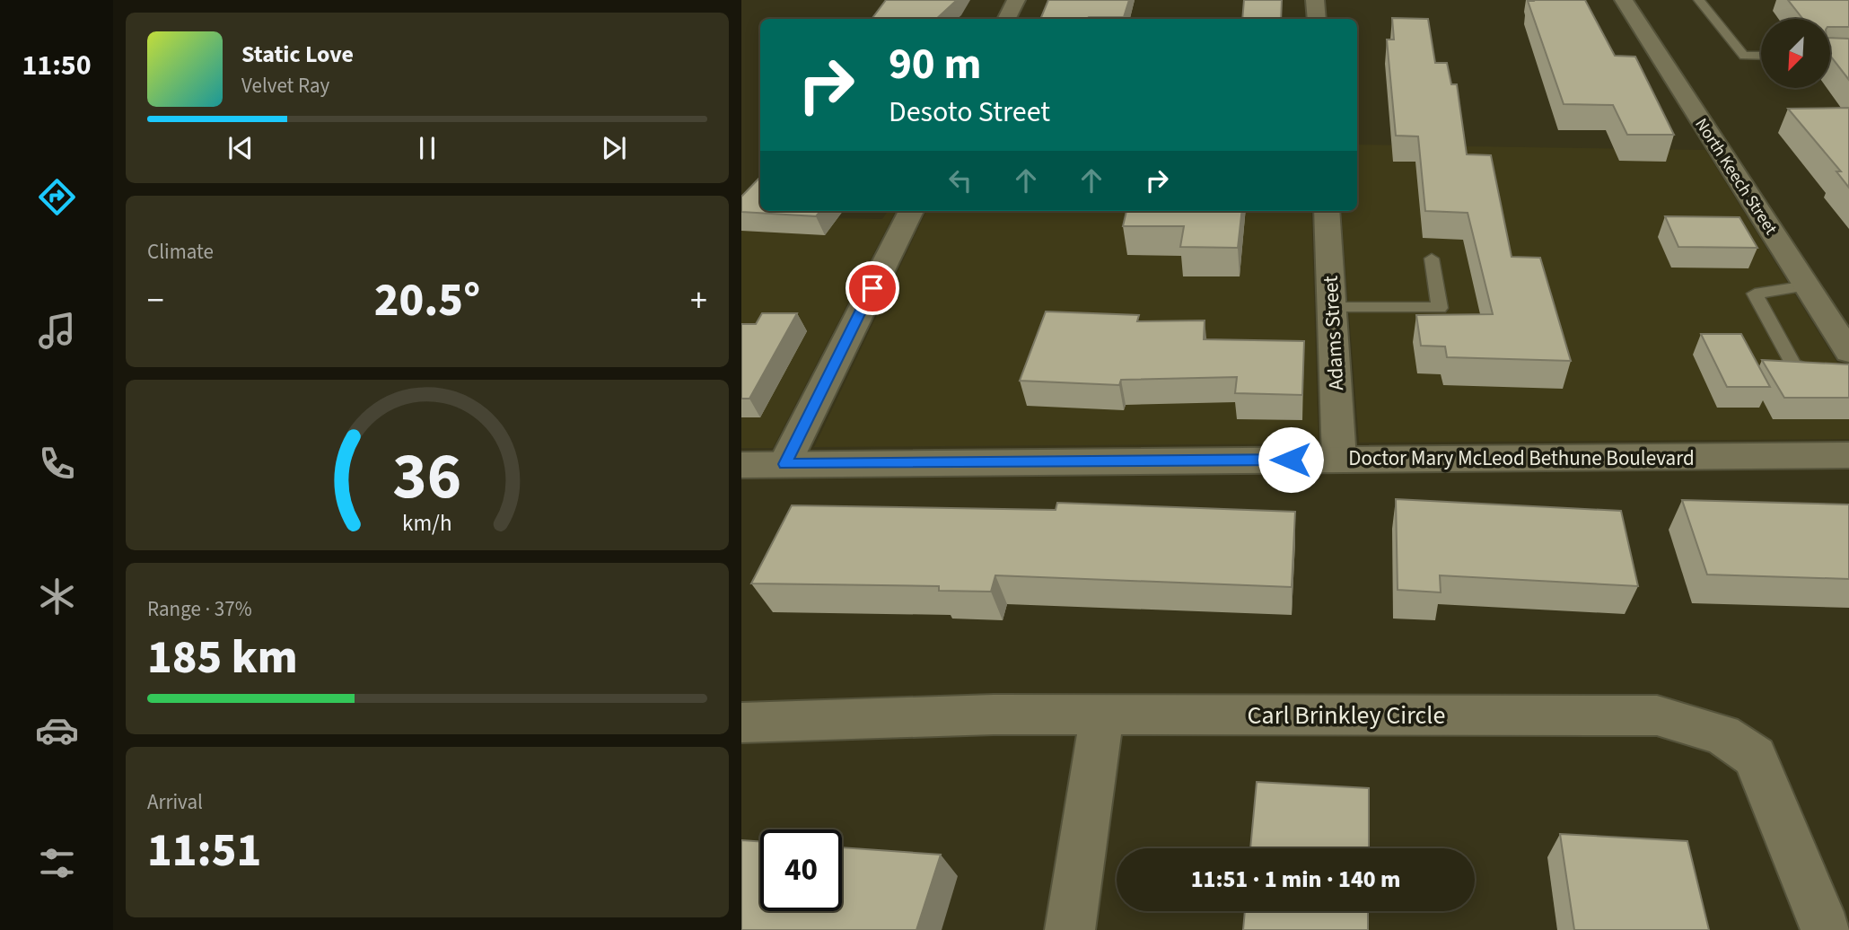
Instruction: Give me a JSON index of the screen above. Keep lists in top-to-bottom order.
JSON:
{
  "streets": {
    "street": [
      "North Keech Street",
      "Adams Street",
      "Doctor Mary McLeod Bethune Boulevard",
      "Carl Brinkley Circle"
    ]
  },
  "crossings": [
    ["Adams Street", "Doctor Mary McLeod Bethune Boulevard"]
  ],
  "north": "bottom left",
  "page": {
    "tabs": "11:50",
    "turn": ["90 m", "Desoto Street"],
    "song": ["Static Love", "Velvet Ray"],
    "tile": [
      "Climate",
      ["Range · 37%", "185 km"],
      ["Arrival", "11:51"]
    ],
    "heat": ["−", "20.5°", "+"],
    "limit": "40",
    "trip": "11:51 · 1 min · 140 m",
    "gauge": ["36", "km/h"]
  }
}
